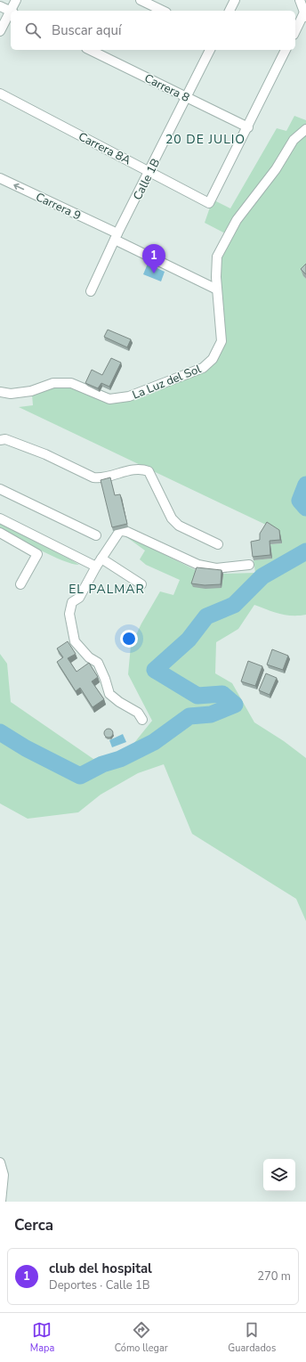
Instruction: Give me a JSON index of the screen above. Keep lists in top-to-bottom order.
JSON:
{
  "streets": {
    "street": [
      "Carrera 8",
      "Carrera 8A",
      "Calle 1B",
      "Carrera 9",
      "La Luz del Sol"
    ]
  },
  "crossings": [
    ["Carrera 8", "Carrera 8A"],
    ["Carrera 8", "Calle 1B"],
    ["Carrera 8A", "Calle 1B"],
    ["Calle 1B", "Carrera 9"],
    ["Carrera 9", "La Luz del Sol"]
  ],
  "one_way": ["Carrera 9"],
  "districts": ["20 DE JULIO", "EL PALMAR"],
  "page": {
    "search": "Buscar aquí",
    "pins": "1",
    "heading": "Cerca",
    "list": [
      {
        "mark": "1",
        "name": "club del hospital",
        "note": "Deportes · Calle 1B",
        "value": "270 m"
      }
    ],
    "nav": ["Mapa", "Cómo llegar", "Guardados"]
  }
}
